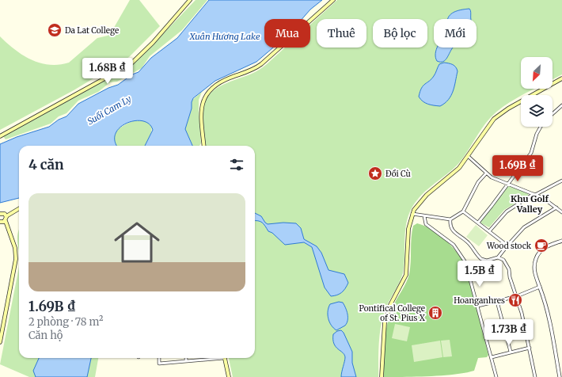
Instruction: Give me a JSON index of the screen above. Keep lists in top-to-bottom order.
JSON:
{
  "districts": ["Khu Golf Valley"],
  "water": ["Xuân Hương Lake", "Suối Cam Ly"],
  "places": {
    "school or university": ["Da Lat College"],
    "place": ["Đồi Cù"],
    "cafe": ["Wood stock"],
    "restaurant": ["Hoanganhres"],
    "building": ["Pontifical College of St. Pius X"]
  },
  "north": "bottom left",
  "page": {
    "chip": [
      "Mua",
      "Thuê",
      "Bộ lọc",
      "Mới"
    ],
    "price": [
      "1.68B ₫",
      "1.69B ₫",
      "1.5B ₫",
      "1.73B ₫"
    ],
    "heading": "4 căn",
    "list": [
      {
        "name": "1.69B ₫",
        "note": "2 phòng · 78 m² · Căn hộ"
      }
    ]
  }
}
